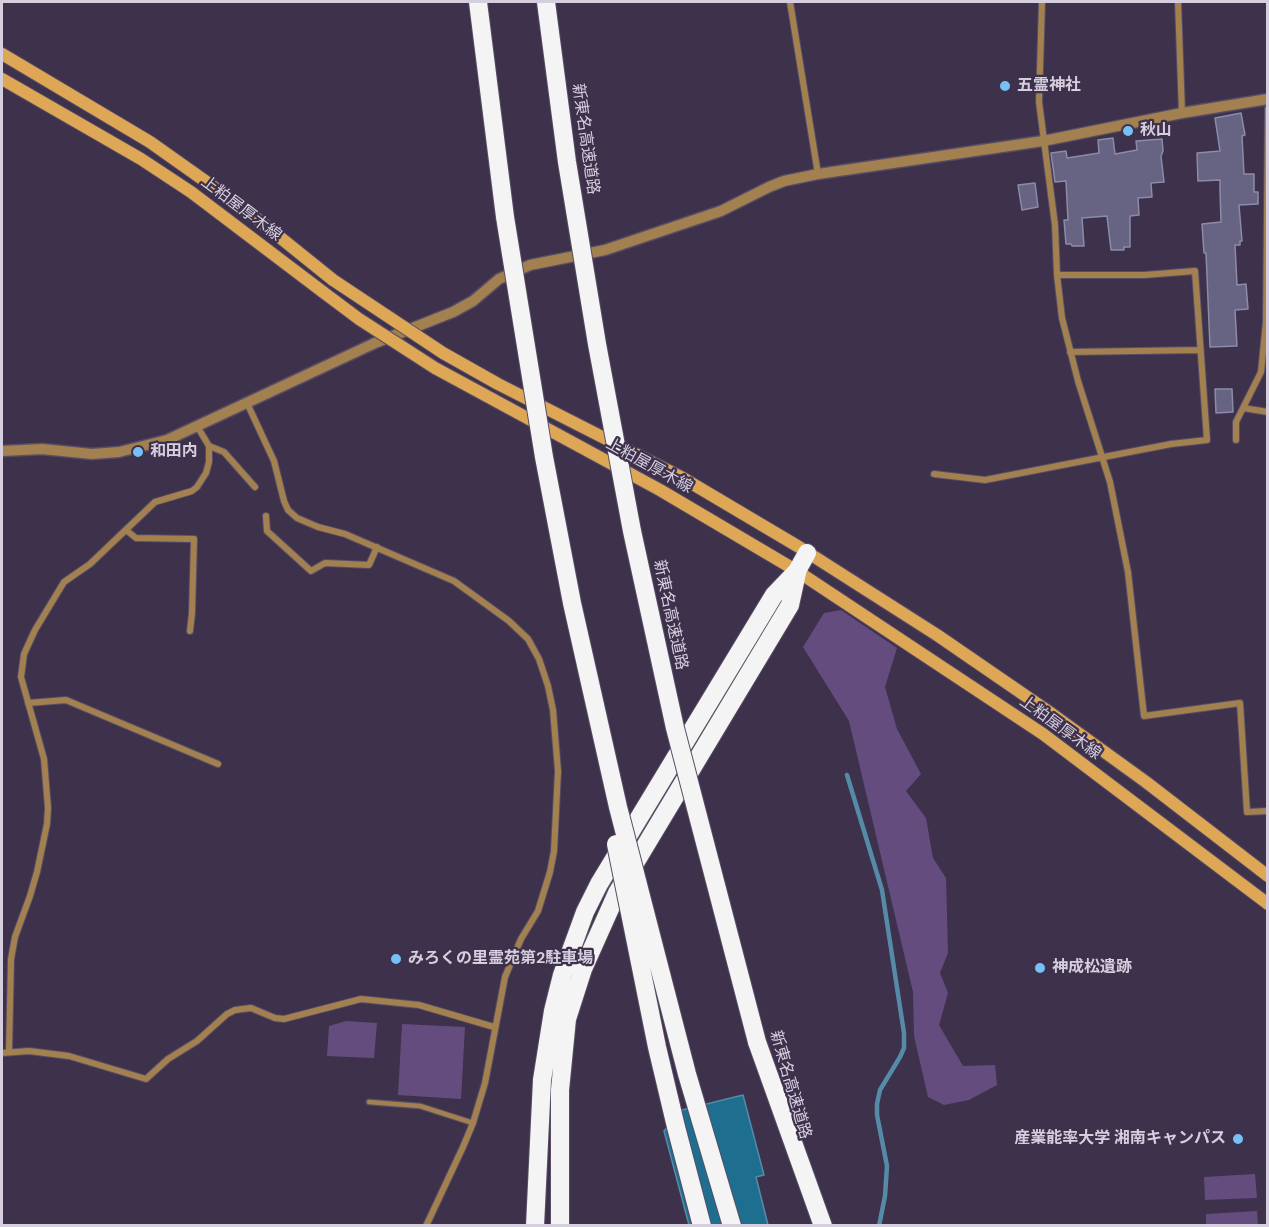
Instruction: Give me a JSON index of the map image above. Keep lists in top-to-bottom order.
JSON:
{
  "streets": {
    "highway": ["新東名高速道路"],
    "main road": ["上粕屋厚木線"]
  },
  "places": [
    "五霊神社",
    "秋山",
    "和田内",
    "みろくの里霊苑第2駐車場",
    "神成松遺跡",
    "産業能率大学 湘南キャンパス"
  ]
}
